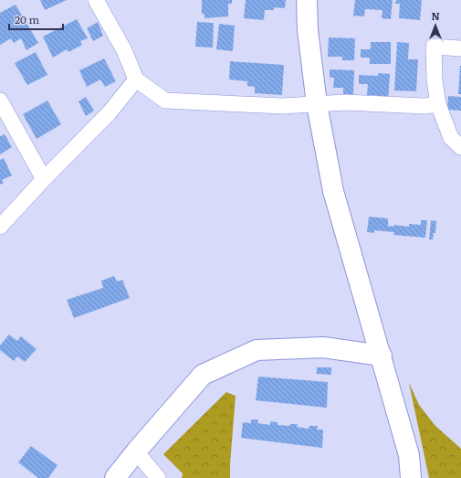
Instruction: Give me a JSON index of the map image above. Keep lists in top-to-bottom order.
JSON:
{
  "scale_bar": "20 m",
  "north": "top"
}
